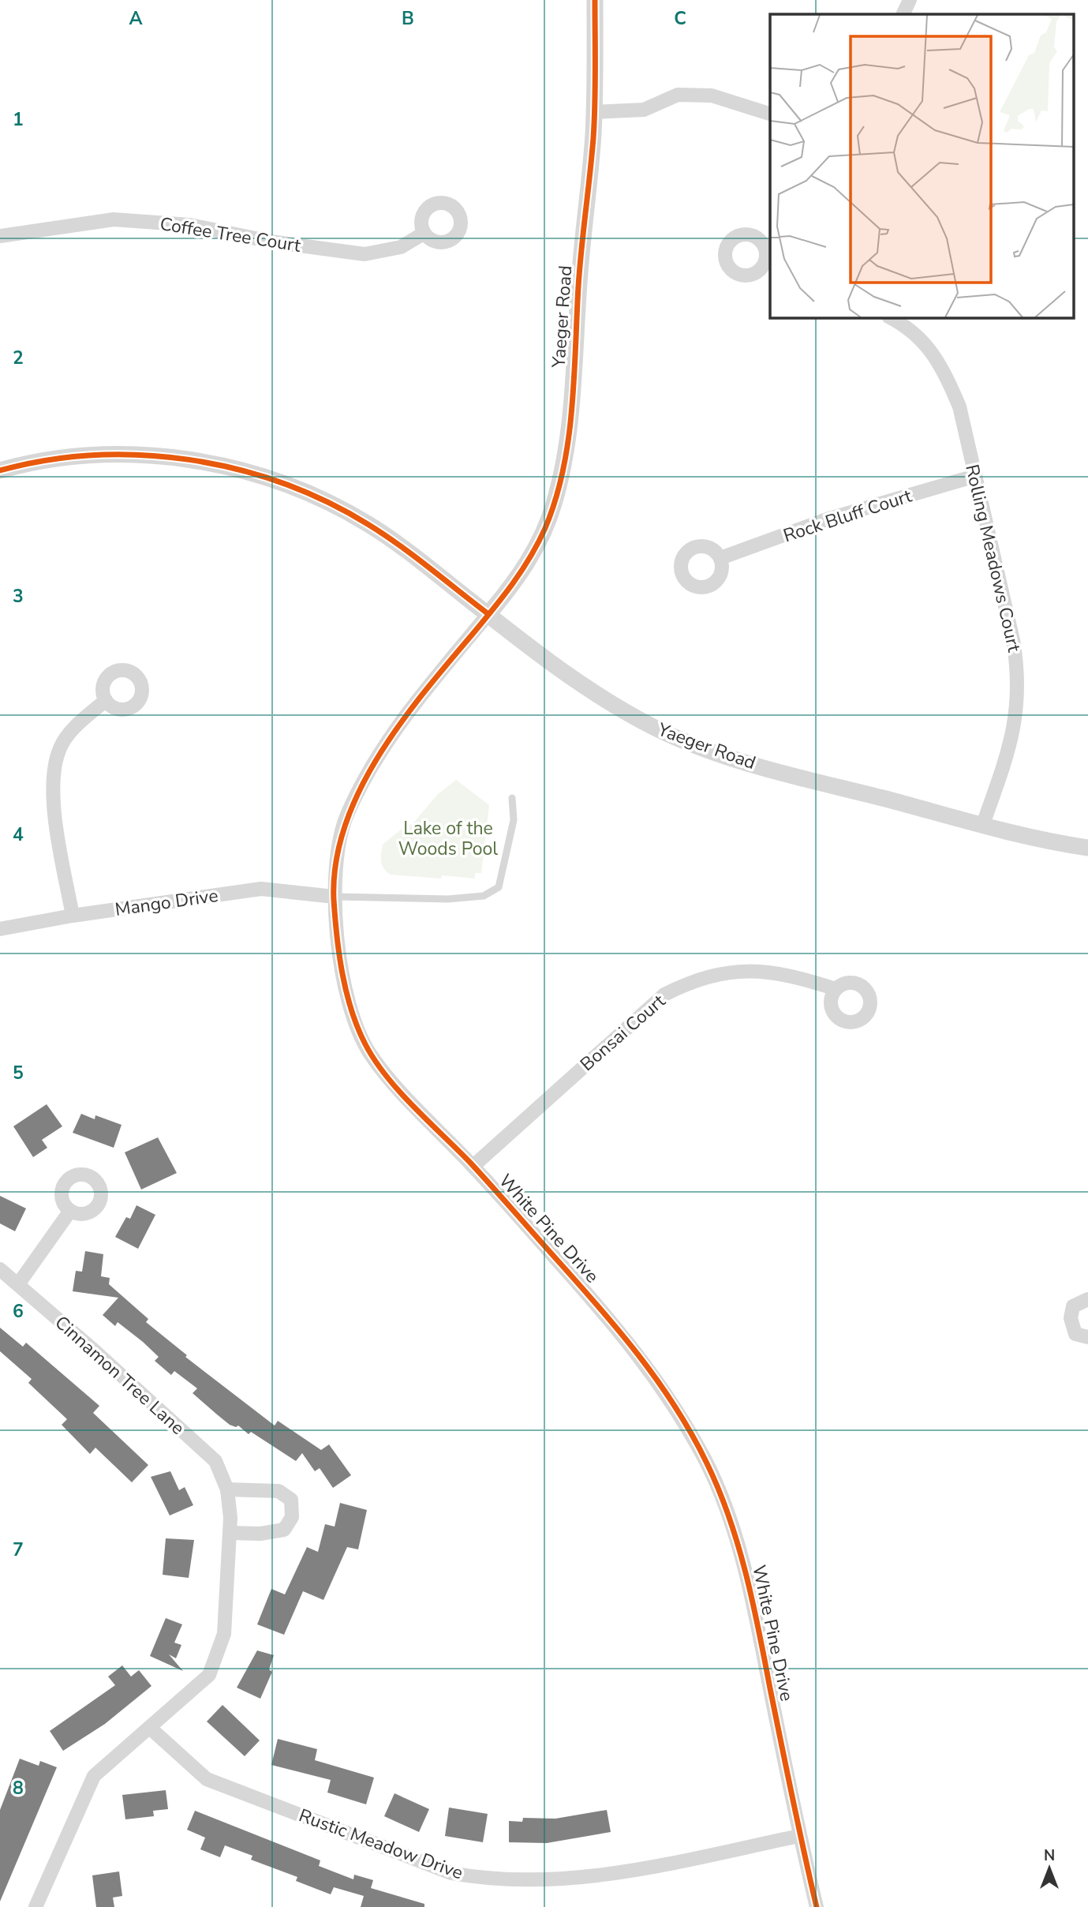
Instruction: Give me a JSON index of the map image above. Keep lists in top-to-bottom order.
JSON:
{
  "streets": {
    "street": [
      "Coffee Tree Court",
      "Yaeger Road",
      "Rock Bluff Court",
      "Rolling Meadows Court",
      "Mango Drive",
      "Bonsai Court",
      "White Pine Drive",
      "Cinnamon Tree Lane",
      "Rustic Meadow Drive"
    ]
  },
  "crossings": [
    ["Yaeger Road", "Rolling Meadows Court"],
    ["Yaeger Road", "White Pine Drive"],
    ["Rock Bluff Court", "Rolling Meadows Court"],
    ["Mango Drive", "White Pine Drive"],
    ["Bonsai Court", "White Pine Drive"],
    ["White Pine Drive", "Rustic Meadow Drive"],
    ["Cinnamon Tree Lane", "Rustic Meadow Drive"]
  ],
  "parks": ["Lake of the Woods Pool"],
  "north": "top",
  "grid": {
    "columns": ["A", "B", "C"],
    "rows": [
      "1",
      "2",
      "3",
      "4",
      "5",
      "6",
      "7",
      "8"
    ]
  }
}
